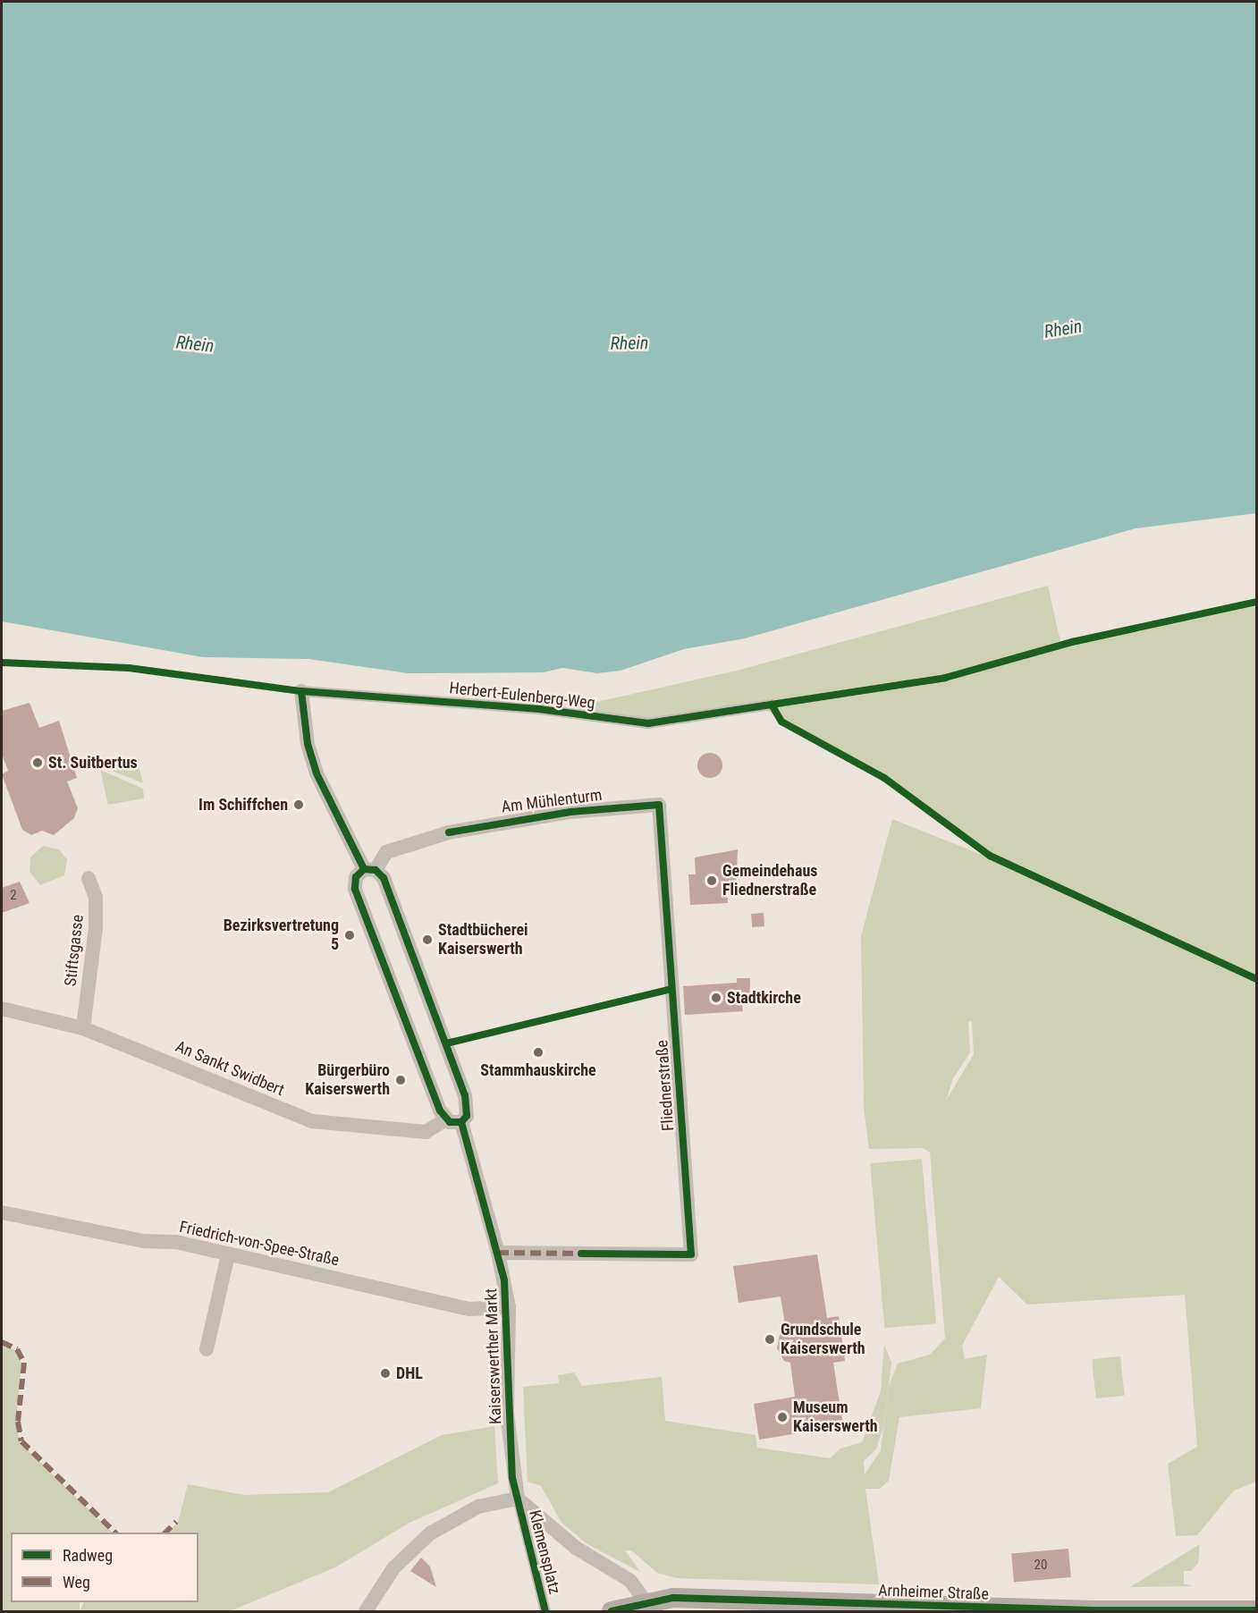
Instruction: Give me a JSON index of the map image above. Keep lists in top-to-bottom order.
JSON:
{
  "streets": {
    "main road": ["Arnheimer Straße"],
    "street": [
      "Herbert-Eulenberg-Weg",
      "Am Mühlenturm",
      "Stiftsgasse",
      "An Sankt Swidbert",
      "Fliednerstraße",
      "Friedrich-von-Spee-Straße",
      "Kaiserswerther Markt",
      "Klemensplatz"
    ]
  },
  "crossings": [
    ["Herbert-Eulenberg-Weg", "Kaiserswerther Markt"],
    ["Am Mühlenturm", "Fliednerstraße"],
    ["Am Mühlenturm", "Kaiserswerther Markt"],
    ["Stiftsgasse", "An Sankt Swidbert"],
    ["Fliednerstraße", "Kaiserswerther Markt"],
    ["Friedrich-von-Spee-Straße", "Kaiserswerther Markt"],
    ["Kaiserswerther Markt", "Klemensplatz"],
    ["Klemensplatz", "Arnheimer Straße"]
  ],
  "water": ["Rhein"],
  "places": [
    "St. Suitbertus",
    "Im Schiffchen",
    "Gemeindehaus Fliednerstraße",
    "Bezirksvertretung 5",
    "Stadtbücherei Kaiserswerth",
    "Stadtkirche",
    "Stammhauskirche",
    "Bürgerbüro Kaiserswerth",
    "Grundschule Kaiserswerth",
    "DHL",
    "Museum Kaiserswerth"
  ],
  "house_numbers": ["2", "20"],
  "legend": ["Radweg", "Weg"]
}
